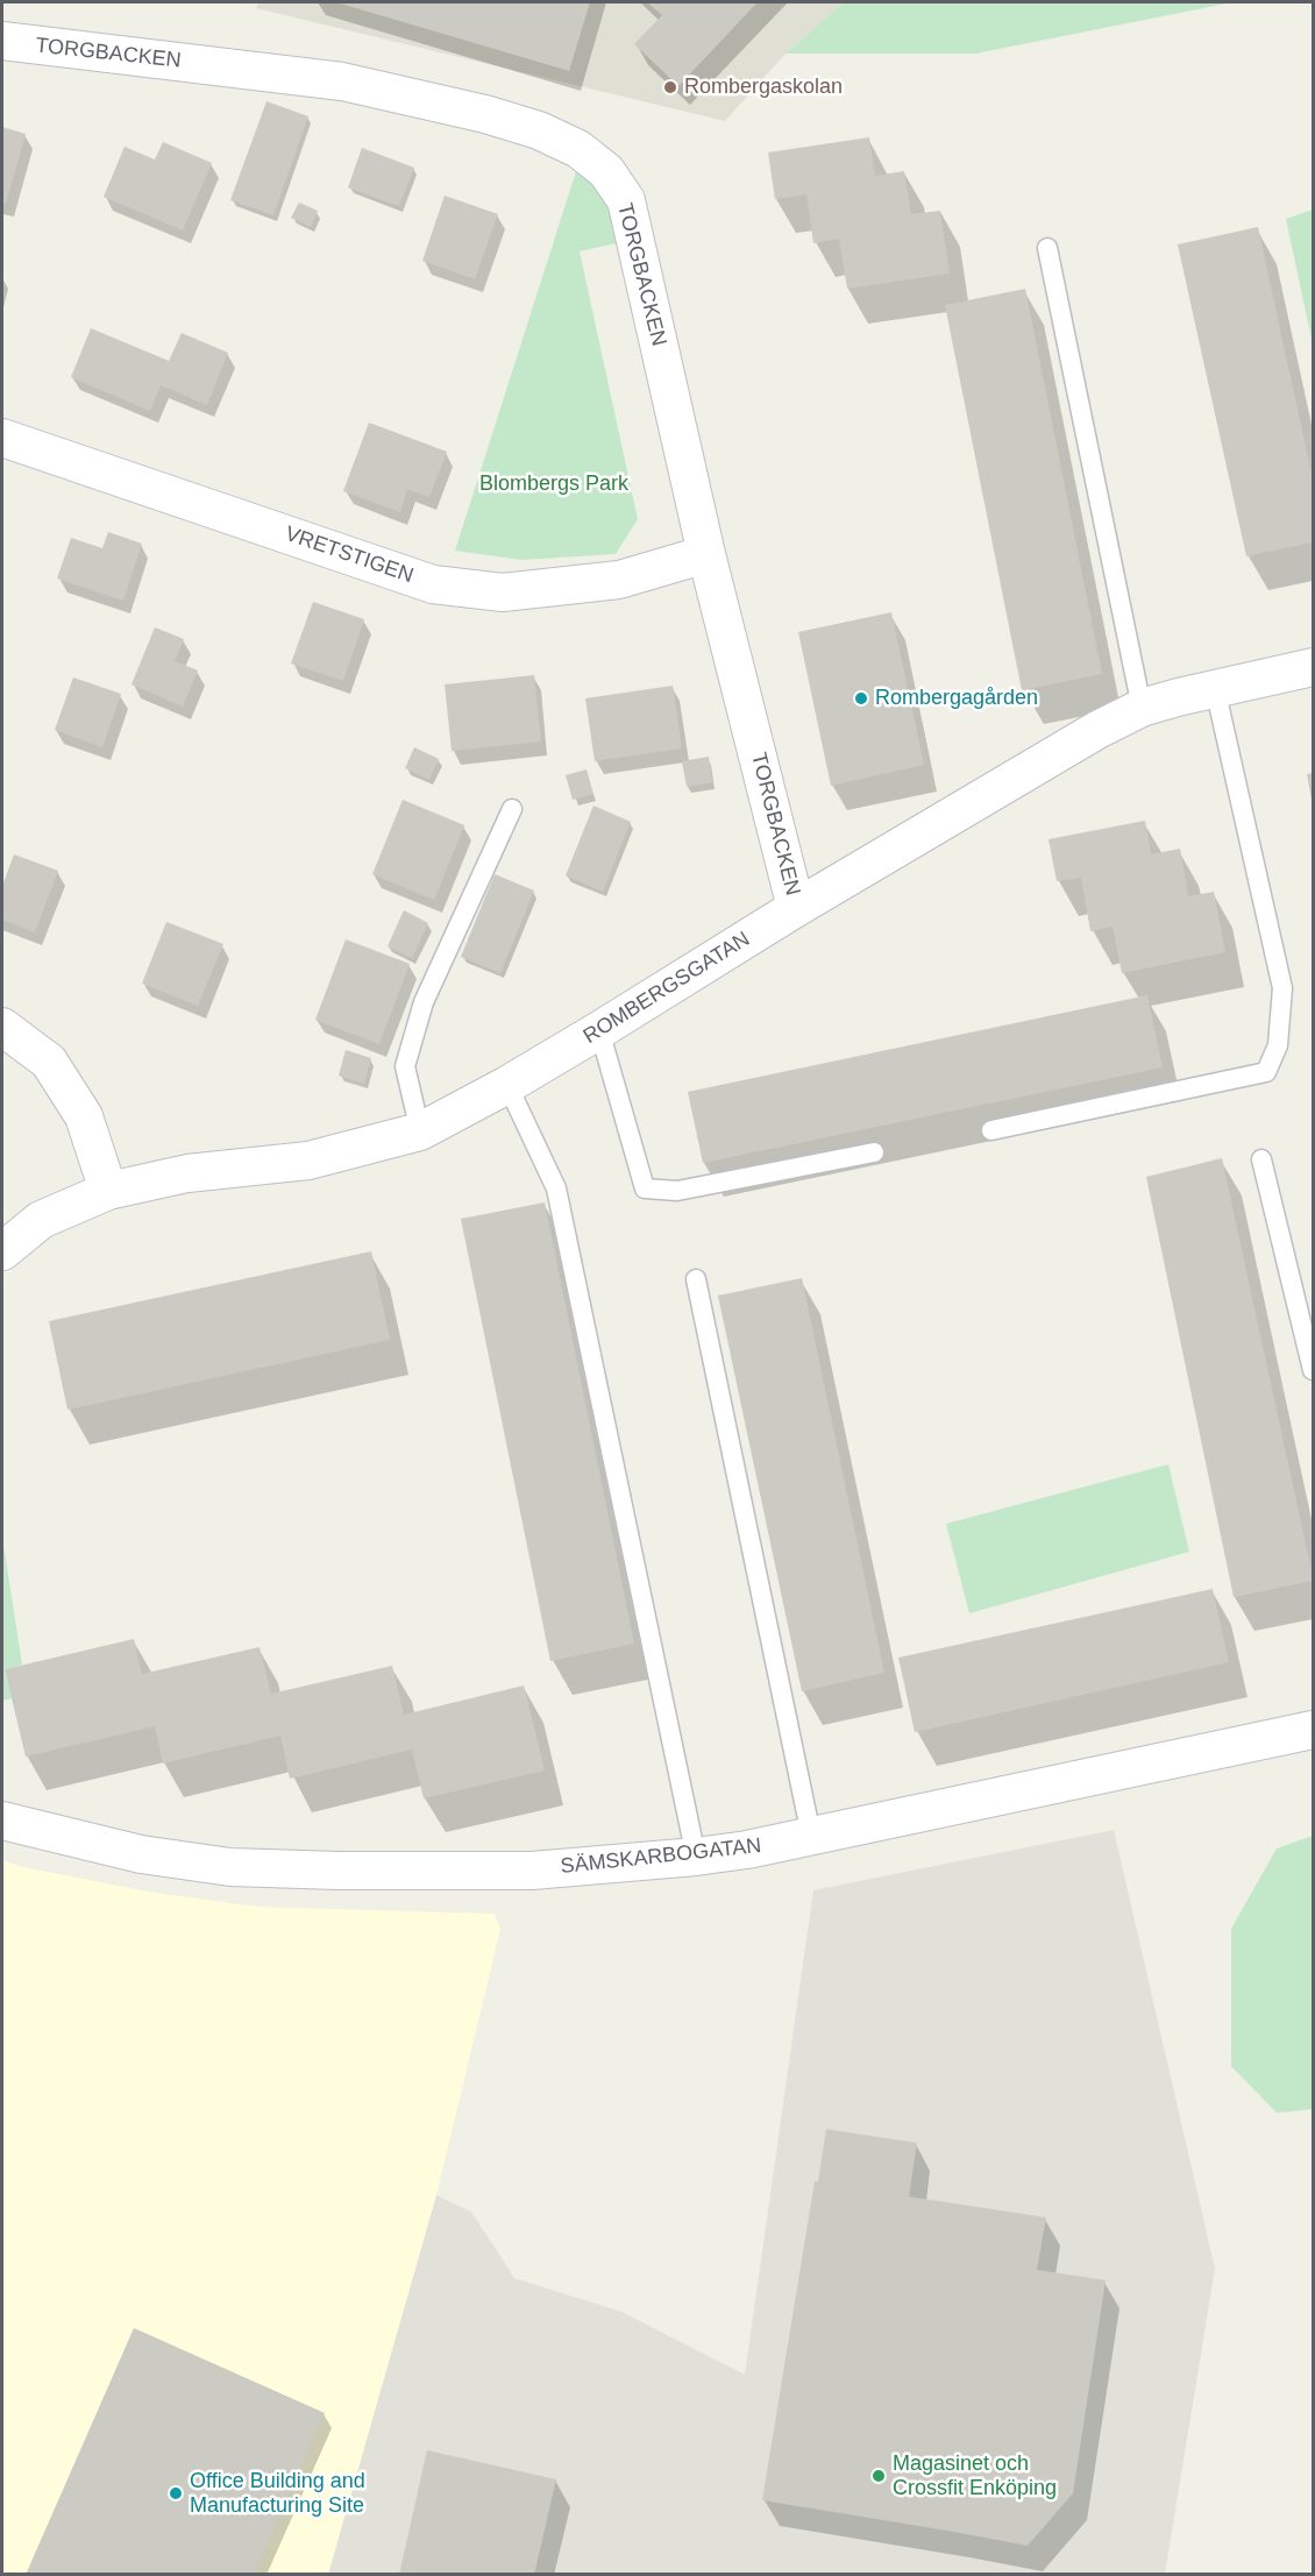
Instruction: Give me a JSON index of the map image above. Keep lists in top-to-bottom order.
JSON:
{
  "streets": {
    "street": [
      "TORGBACKEN",
      "VRETSTIGEN",
      "ROMBERGSGATAN",
      "SÄMSKARBOGATAN"
    ]
  },
  "crossings": [
    ["TORGBACKEN", "VRETSTIGEN"],
    ["TORGBACKEN", "ROMBERGSGATAN"]
  ],
  "parks": ["Blombergs Park"],
  "places": [
    "Rombergaskolan",
    "Rombergagården",
    "Magasinet och Crossfit Enköping",
    "Office Building and Manufacturing Site"
  ]
}
